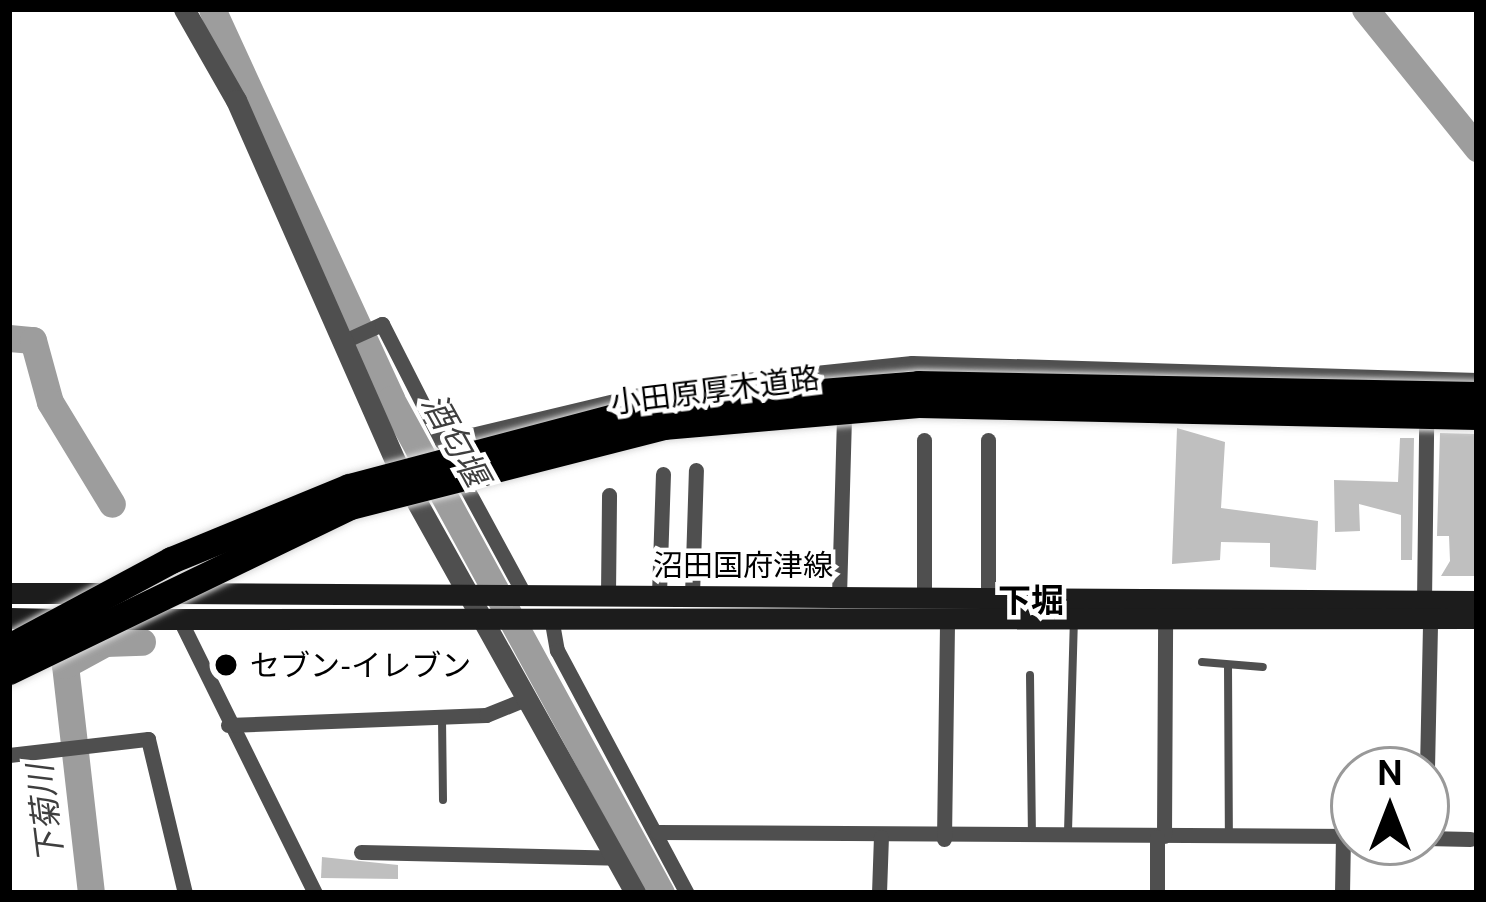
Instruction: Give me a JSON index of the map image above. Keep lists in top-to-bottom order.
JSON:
{
  "streets": {
    "highway": ["小田原厚木道路"],
    "main road": ["沼田国府津線"]
  },
  "districts": ["下堀"],
  "water": ["酒匂堰", "下菊川"],
  "places": ["セブン-イレブン"],
  "north": "top"
}
